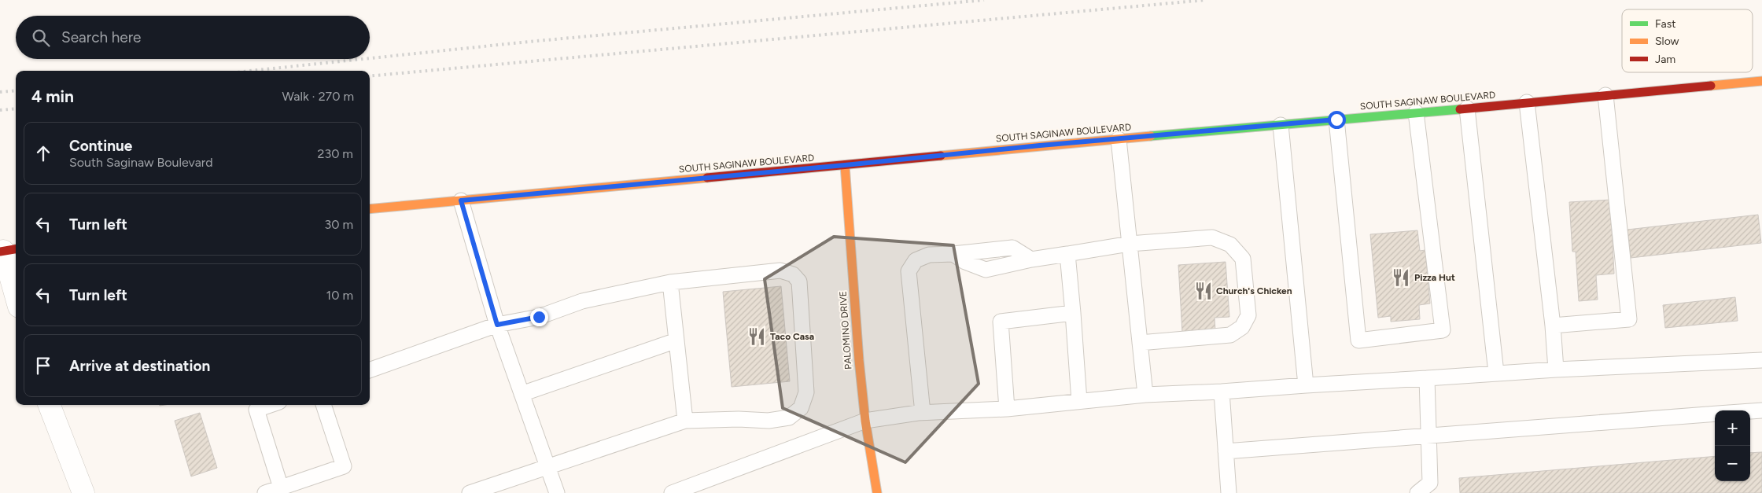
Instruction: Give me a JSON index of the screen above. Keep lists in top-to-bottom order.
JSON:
{
  "streets": {
    "main road": ["SOUTH SAGINAW BOULEVARD", "PALOMINO DRIVE"]
  },
  "crossings": [
    ["SOUTH SAGINAW BOULEVARD", "PALOMINO DRIVE"]
  ],
  "places": {
    "restaurant": ["Pizza Hut", "Church's Chicken", "Taco Casa"]
  },
  "legend": ["Fast", "Slow", "Jam"],
  "page": {
    "search": "Search here",
    "heading": ["4 min", "Walk · 270 m"],
    "list": [
      ["Continue", "South Saginaw Boulevard", "230 m"],
      ["Turn left", "30 m"],
      ["Turn left", "10 m"],
      "Arrive at destination"
    ],
    "map_buttons": ["+", "−"]
  }
}
